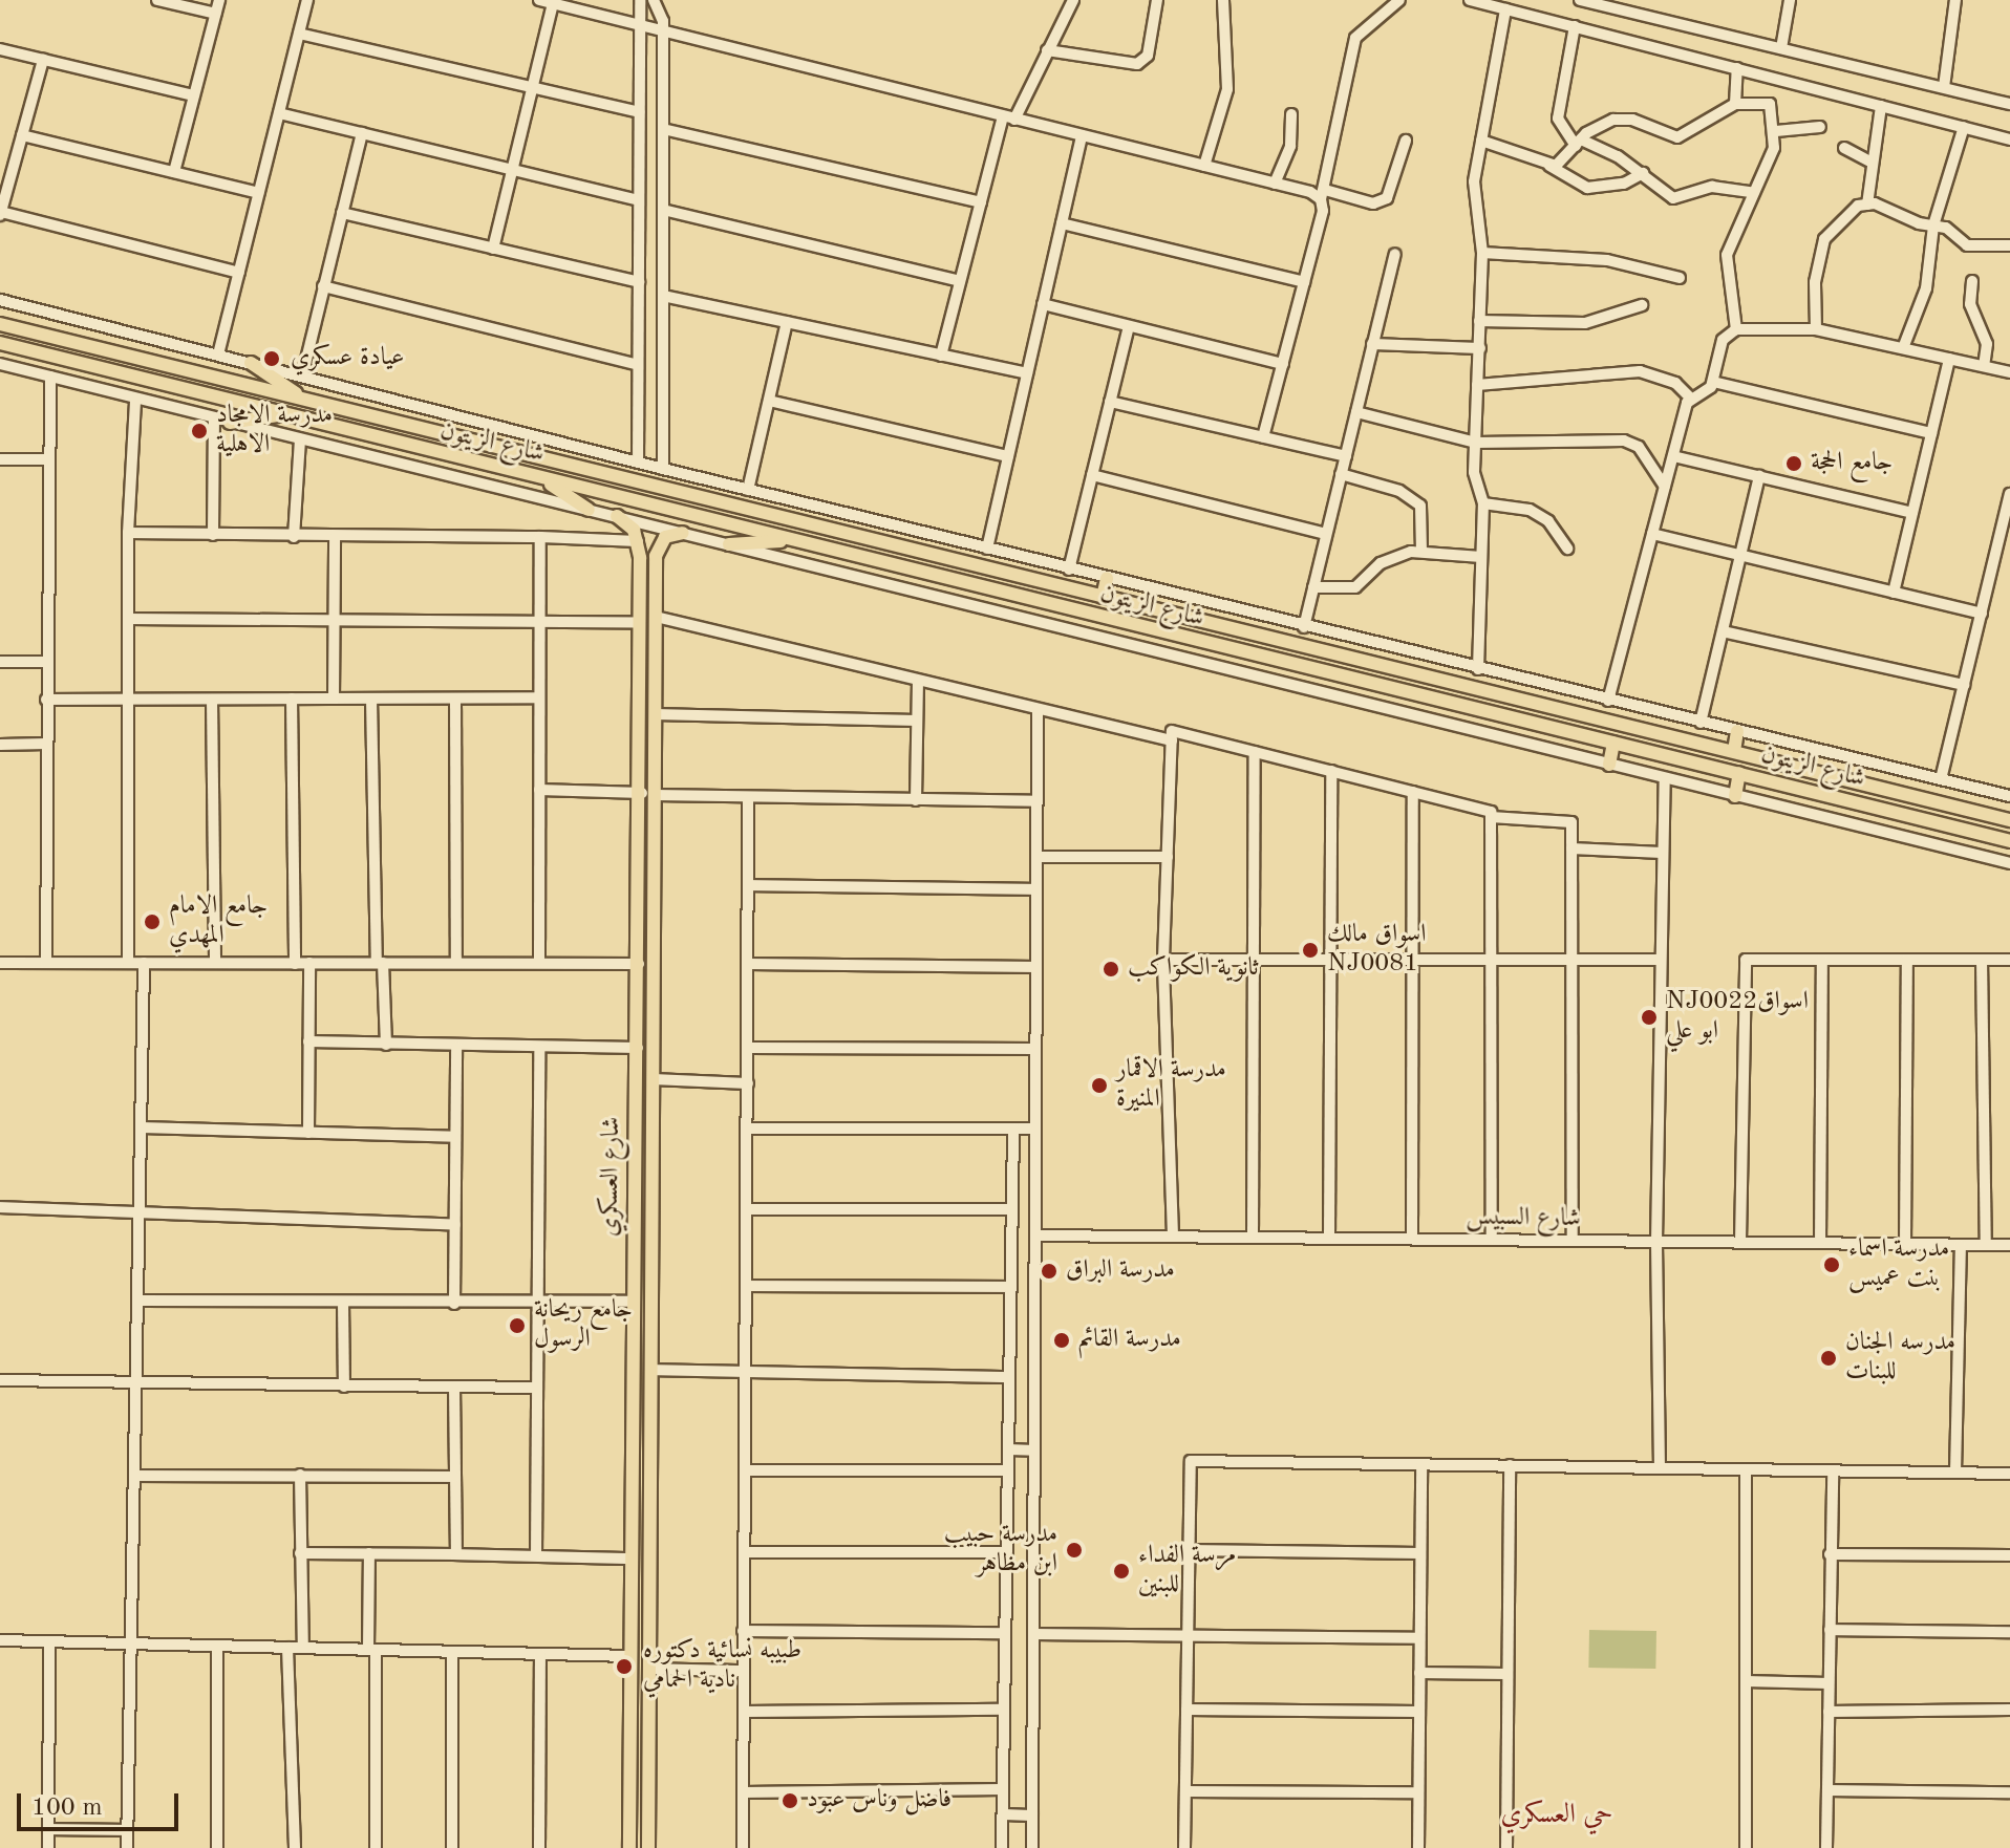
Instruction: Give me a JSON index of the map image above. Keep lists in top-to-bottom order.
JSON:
{
  "streets": {
    "main road": ["شارع الزيتون", "شارع العسكري"],
    "street": ["شارع السبيس"]
  },
  "districts": ["حي العسكري"],
  "places": [
    "عيادة عسكري",
    "مدرسة الامجاد الاهلية",
    "جامع الحجة",
    "جامع الامام المهدي",
    "اسواق مالك NJ0081",
    "ثانوية الكواكب",
    "NJ0022اسواق ابو علي",
    "مدرسة الاقمار المنيرة",
    "مدرسة اسماء بنت عميس",
    "مدرسة البراق",
    "جامع ريحانة الرسول",
    "مدرسة القائم",
    "مدرسه الجنان للبنات",
    "مدرسة حبيب ابن مظاهر",
    "مرسة الفداء للبنين",
    "طبيبه نسائية دكتوره نادية الحمامي",
    "فاضل وناس عبود"
  ],
  "scale_bar": "100 m"
}
